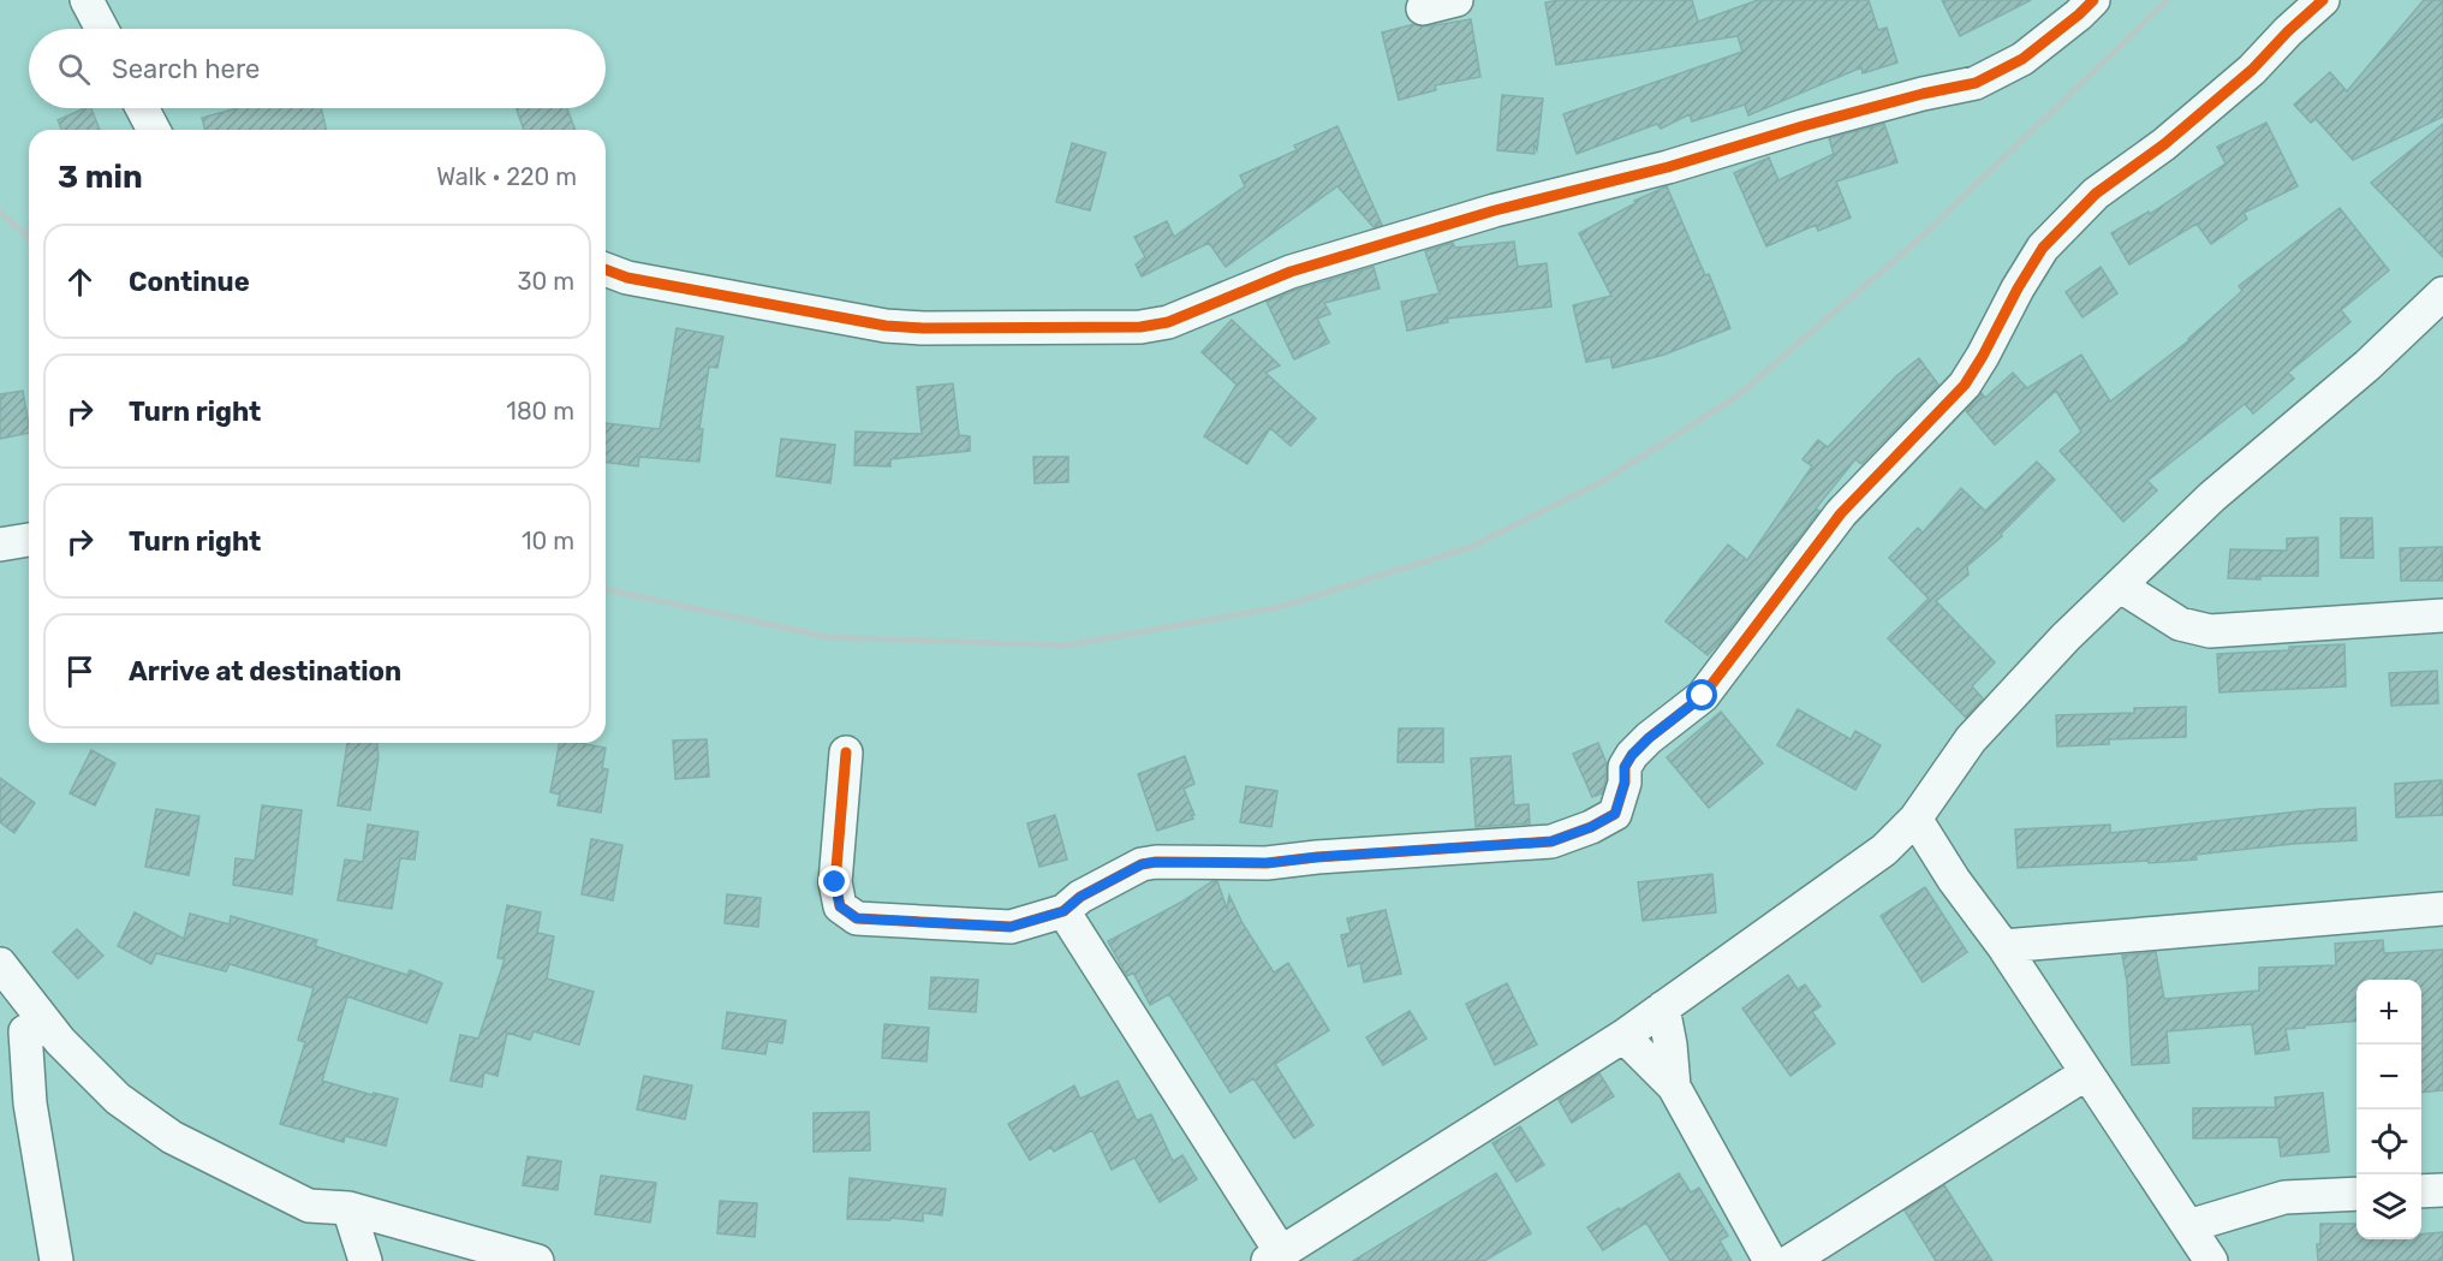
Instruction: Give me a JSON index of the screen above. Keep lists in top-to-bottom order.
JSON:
{
  "page": {
    "search": "Search here",
    "heading": ["3 min", "Walk · 220 m"],
    "list": [
      ["Continue", "30 m"],
      ["Turn right", "180 m"],
      ["Turn right", "10 m"],
      "Arrive at destination"
    ],
    "map_buttons": ["+", "−"]
  }
}
